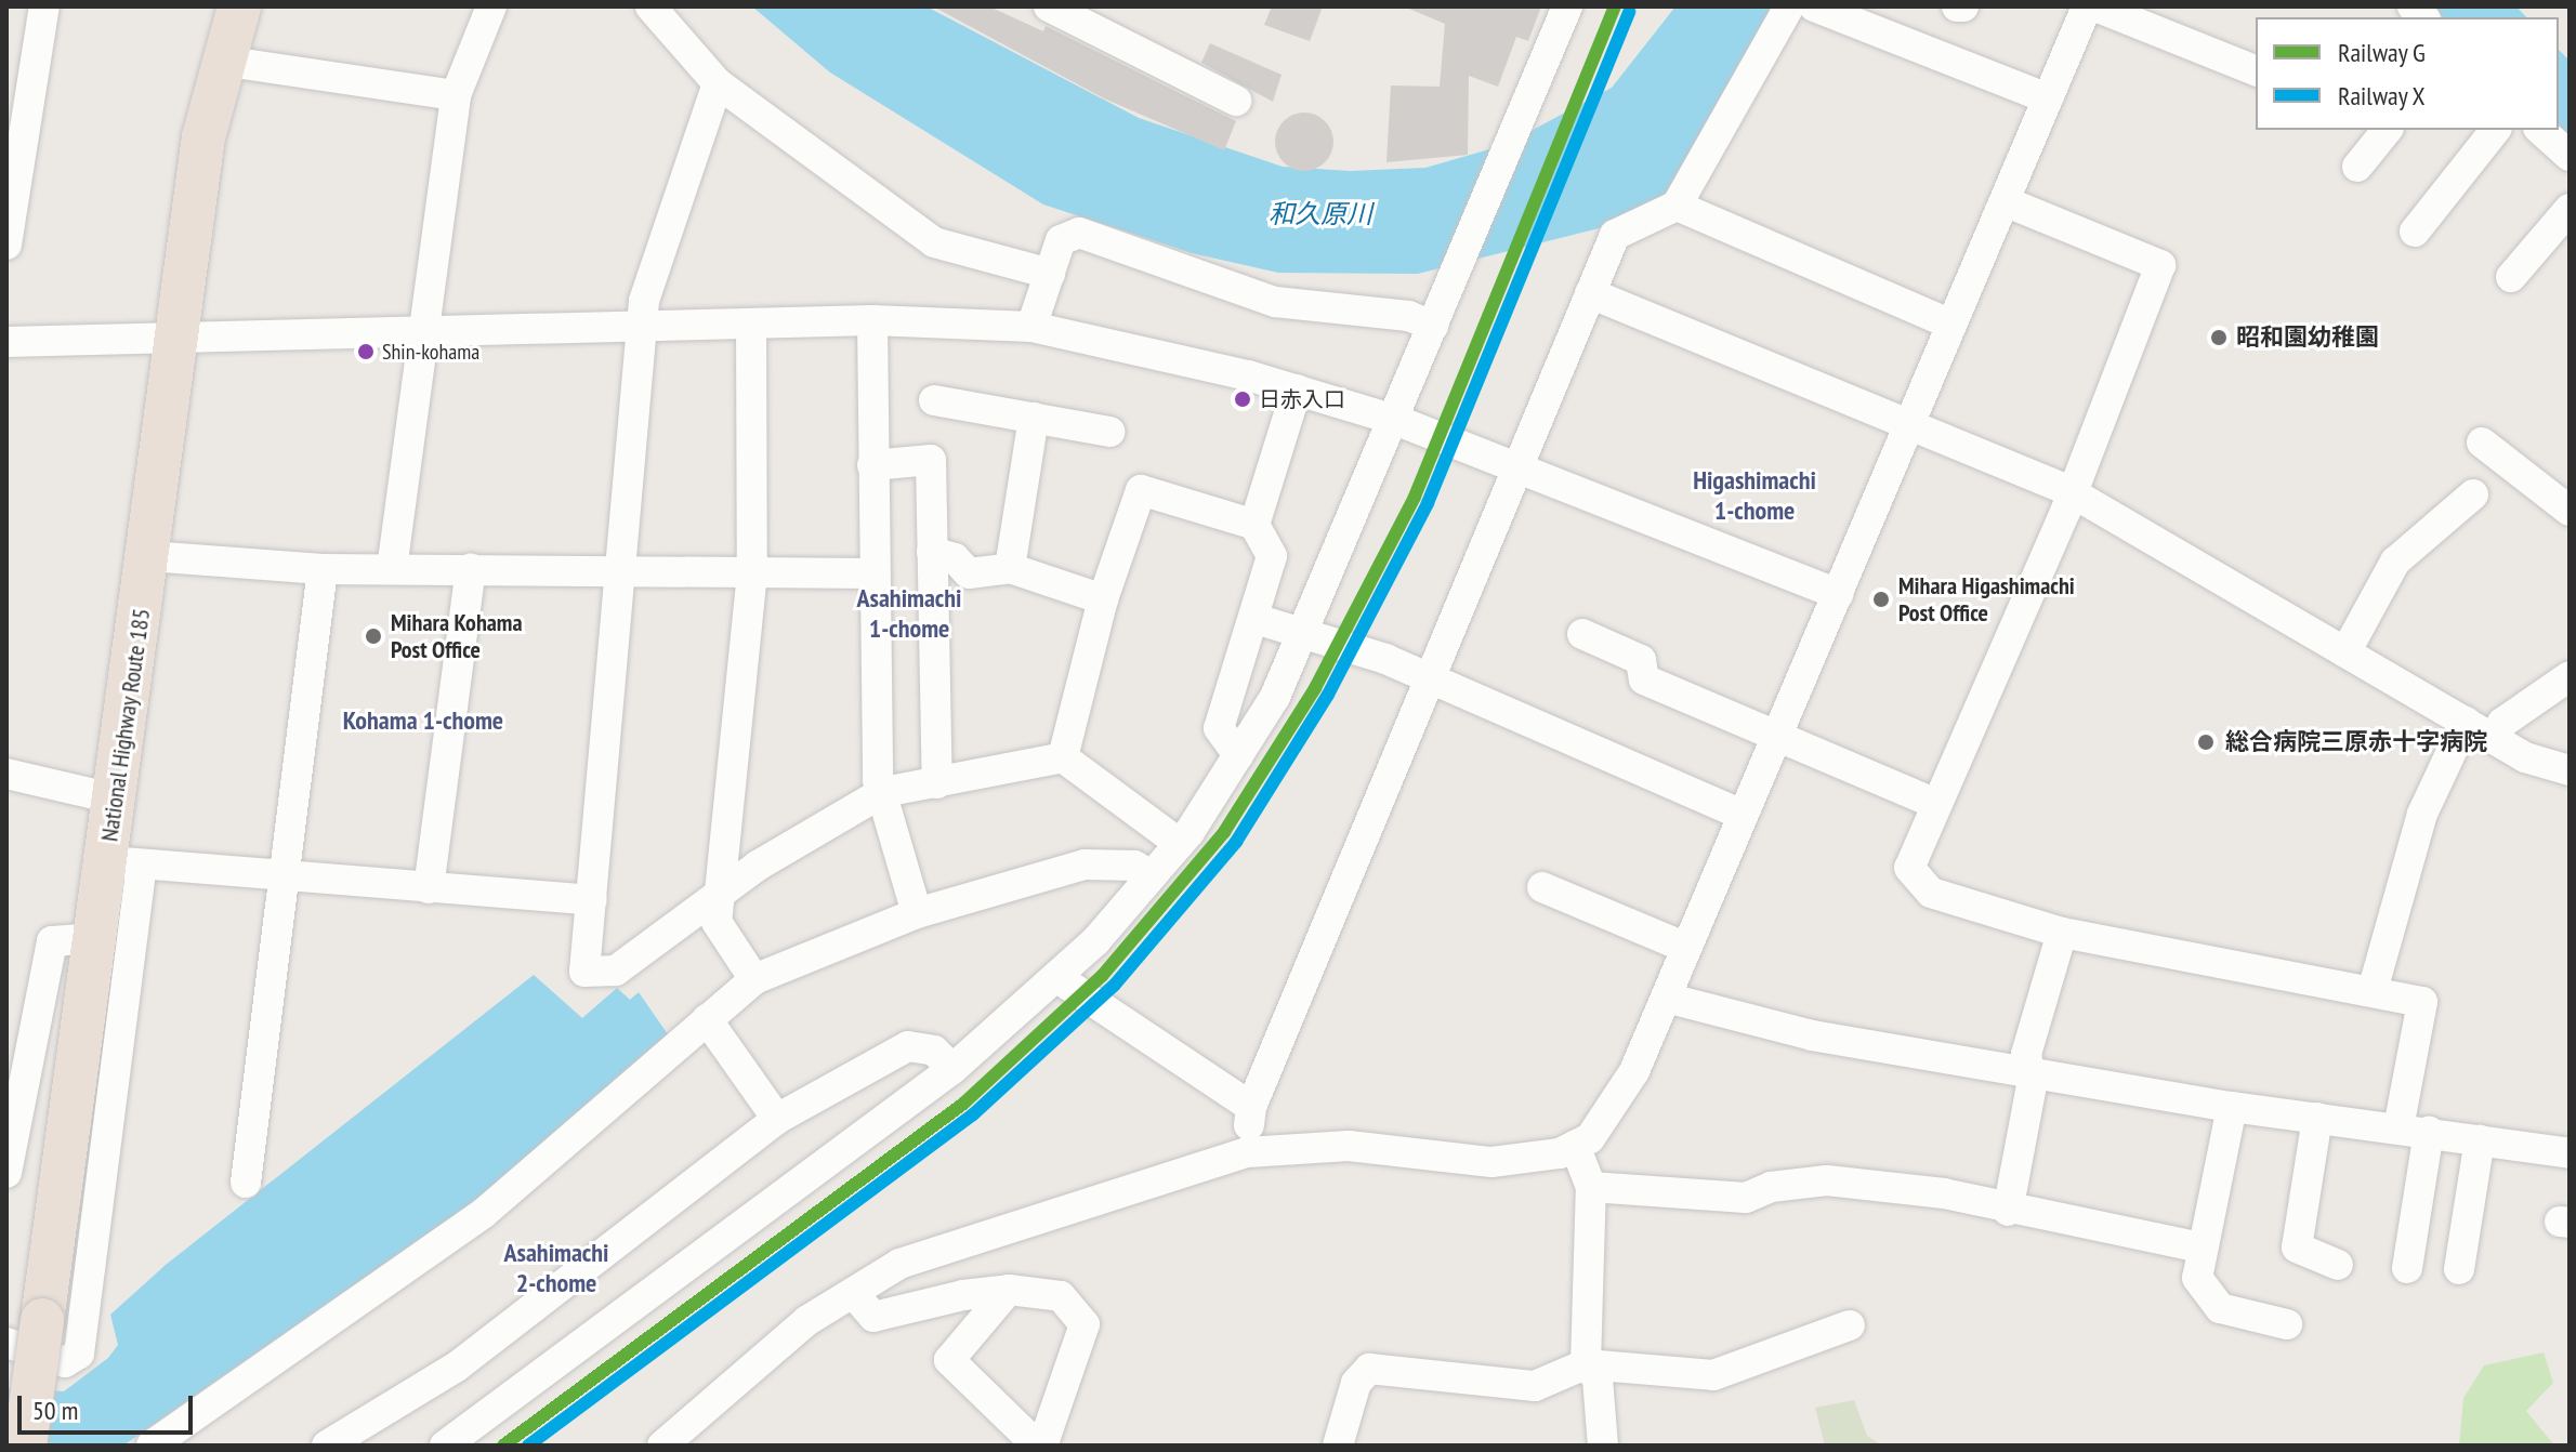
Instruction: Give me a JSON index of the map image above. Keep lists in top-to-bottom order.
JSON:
{
  "streets": {
    "highway": ["National Highway Route 185"]
  },
  "districts": [
    "Higashimachi 1-chome",
    "Asahimachi 1-chome",
    "Kohama 1-chome",
    "Asahimachi 2-chome"
  ],
  "water": ["和久原川"],
  "places": [
    "昭和園幼稚園",
    "Shin-kohama",
    "日赤入口",
    "Mihara Higashimachi Post Office",
    "Mihara Kohama Post Office",
    "総合病院三原赤十字病院"
  ],
  "lines": ["rail line G", "rail line X"],
  "legend": ["Railway G", "Railway X"],
  "scale_bar": "50 m"
}
